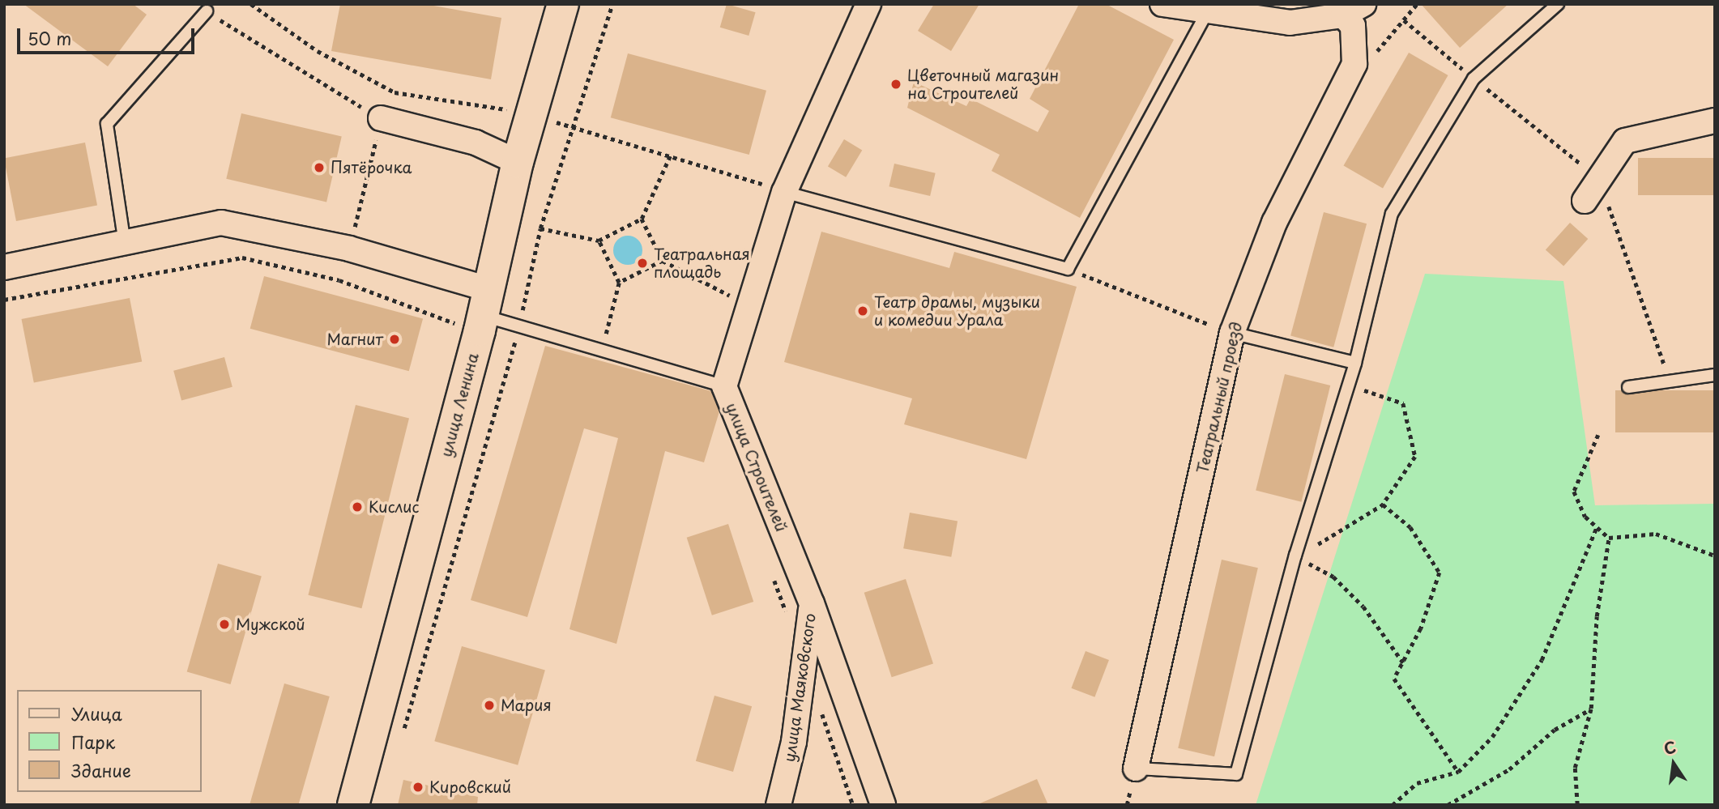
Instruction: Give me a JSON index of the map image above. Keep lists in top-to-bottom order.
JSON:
{
  "streets": {
    "main road": ["улица Ленина"],
    "street": ["Театральный проезд", "улица Строителей", "улица Маяковского"]
  },
  "crossings": [
    ["улица Строителей", "улица Маяковского"]
  ],
  "places": [
    "Цветочный магазин на Строителей",
    "Пятёрочка",
    "Театральная площадь",
    "Театр драмы, музыки и комедии Урала",
    "Магнит",
    "Кислис",
    "Мужской",
    "Мария",
    "Кировский"
  ],
  "legend": ["Улица", "Парк", "Здание"],
  "scale_bar": "50 m",
  "north": "top"
}
